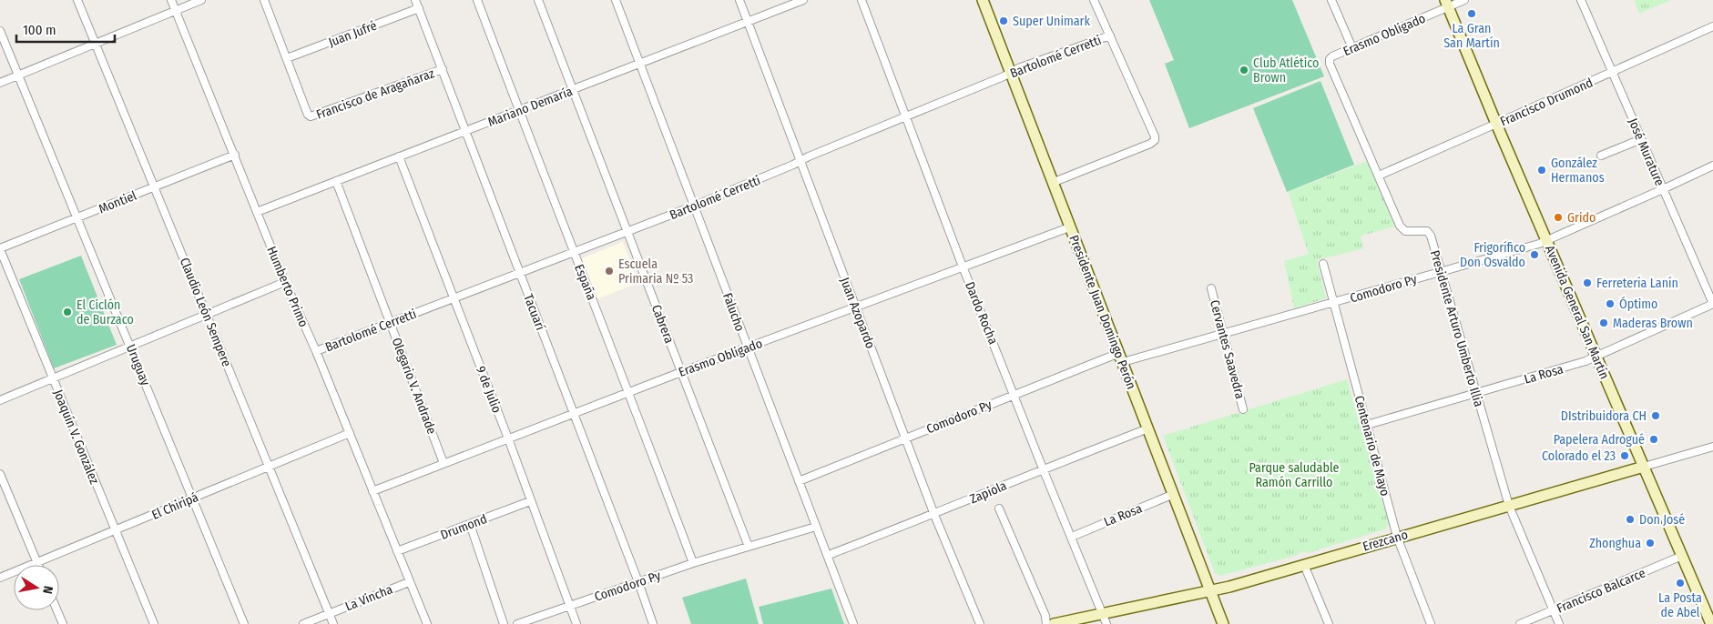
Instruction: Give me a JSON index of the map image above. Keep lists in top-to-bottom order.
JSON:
{
  "streets": {
    "street": [
      "Juan Jufré",
      "Erasmo Obligado",
      "Bartolomé Cerretti",
      "Francisco de Aragañaraz",
      "Francisco Drumond",
      "Mariano Demaría",
      "José Murature",
      "Montiel",
      "España",
      "Humberto Primo",
      "Comodoro Py",
      "Claudio León Sempere",
      "Tacuarí",
      "Falucho",
      "Presidente Juan Domingo Perón",
      "Avenida General San Martín",
      "Juan Azopardo",
      "Dardo Rocha",
      "Cabrera",
      "Presidente Arturo Umberto Illia",
      "Cervantes Saavedra",
      "Uruguay",
      "La Rosa",
      "Olegario V. Andrade",
      "9 de Julio",
      "Joaquín V. González",
      "Centenario de Mayo",
      "Zapiola",
      "El Chiripá",
      "Drumond",
      "Erezcano",
      "Francisco Balcarce",
      "La Vincha"
    ]
  },
  "crossings": [
    ["Juan Jufré", "Francisco de Aragañaraz"],
    ["Juan Jufré", "Tacuarí"],
    ["Erasmo Obligado", "España"],
    ["Erasmo Obligado", "Humberto Primo"],
    ["Erasmo Obligado", "Tacuarí"],
    ["Erasmo Obligado", "Falucho"],
    ["Erasmo Obligado", "Presidente Juan Domingo Perón"],
    ["Erasmo Obligado", "Avenida General San Martín"],
    ["Erasmo Obligado", "Juan Azopardo"],
    ["Erasmo Obligado", "Dardo Rocha"],
    ["Erasmo Obligado", "Cabrera"],
    ["Erasmo Obligado", "Presidente Arturo Umberto Illia"],
    ["Erasmo Obligado", "Olegario V. Andrade"],
    ["Erasmo Obligado", "9 de Julio"],
    ["Bartolomé Cerretti", "España"],
    ["Bartolomé Cerretti", "Humberto Primo"],
    ["Bartolomé Cerretti", "Tacuarí"],
    ["Bartolomé Cerretti", "Falucho"],
    ["Bartolomé Cerretti", "Presidente Juan Domingo Perón"],
    ["Bartolomé Cerretti", "Juan Azopardo"],
    ["Bartolomé Cerretti", "Dardo Rocha"],
    ["Bartolomé Cerretti", "Cabrera"],
    ["Bartolomé Cerretti", "Olegario V. Andrade"],
    ["Bartolomé Cerretti", "9 de Julio"],
    ["Francisco de Aragañaraz", "Tacuarí"],
    ["Francisco Drumond", "José Murature"],
    ["Francisco Drumond", "Avenida General San Martín"],
    ["Francisco Drumond", "Presidente Arturo Umberto Illia"],
    ["Mariano Demaría", "España"],
    ["Mariano Demaría", "Humberto Primo"],
    ["Mariano Demaría", "Tacuarí"],
    ["Mariano Demaría", "Falucho"],
    ["Mariano Demaría", "Juan Azopardo"],
    ["Mariano Demaría", "Cabrera"],
    ["Mariano Demaría", "Olegario V. Andrade"],
    ["Mariano Demaría", "9 de Julio"],
    ["José Murature", "Comodoro Py"],
    ["José Murature", "La Rosa"],
    ["Montiel", "Humberto Primo"],
    ["Montiel", "Claudio León Sempere"],
    ["Montiel", "Uruguay"],
    ["Montiel", "Joaquín V. González"],
    ["España", "Comodoro Py"],
    ["Humberto Primo", "El Chiripá"],
    ["Humberto Primo", "Drumond"],
    ["Humberto Primo", "La Vincha"],
    ["Comodoro Py", "Tacuarí"],
    ["Comodoro Py", "Falucho"],
    ["Comodoro Py", "Presidente Juan Domingo Perón"],
    ["Comodoro Py", "Avenida General San Martín"],
    ["Comodoro Py", "Juan Azopardo"],
    ["Comodoro Py", "Dardo Rocha"],
    ["Comodoro Py", "Cabrera"],
    ["Comodoro Py", "Presidente Arturo Umberto Illia"],
    ["Comodoro Py", "Cervantes Saavedra"],
    ["Comodoro Py", "9 de Julio"],
    ["Comodoro Py", "Centenario de Mayo"],
    ["Claudio León Sempere", "El Chiripá"],
    ["Claudio León Sempere", "La Vincha"],
    ["Falucho", "Zapiola"],
    ["Presidente Juan Domingo Perón", "La Rosa"],
    ["Presidente Juan Domingo Perón", "Zapiola"],
    ["Presidente Juan Domingo Perón", "Erezcano"],
    ["Avenida General San Martín", "La Rosa"],
    ["Avenida General San Martín", "Erezcano"],
    ["Avenida General San Martín", "Francisco Balcarce"],
    ["Juan Azopardo", "Zapiola"],
    ["Dardo Rocha", "La Rosa"],
    ["Dardo Rocha", "Zapiola"],
    ["Dardo Rocha", "Erezcano"],
    ["Presidente Arturo Umberto Illia", "La Rosa"],
    ["Presidente Arturo Umberto Illia", "Erezcano"],
    ["Presidente Arturo Umberto Illia", "Francisco Balcarce"],
    ["Uruguay", "El Chiripá"],
    ["La Rosa", "Centenario de Mayo"],
    ["9 de Julio", "Drumond"],
    ["Joaquín V. González", "El Chiripá"],
    ["Centenario de Mayo", "Erezcano"]
  ],
  "parks": ["Parque saludable Ramón Carrillo"],
  "places": [
    "La Gran San Martín",
    "Super Unimark",
    "Club Atlético Brown",
    "González Hermanos",
    "Grido",
    "Frigorífico Don Osvaldo",
    "Escuela Primaria Nº 53",
    "Ferretería Lanín",
    "Óptimo",
    "El Ciclón de Burzaco",
    "Maderas Brown",
    "DIstribuidora CH",
    "Papelera Adrogué",
    "Colorado el 23",
    "Don José",
    "Zhonghua",
    "La Posta de Abel"
  ],
  "scale_bar": "100 m",
  "north": "right"
}
